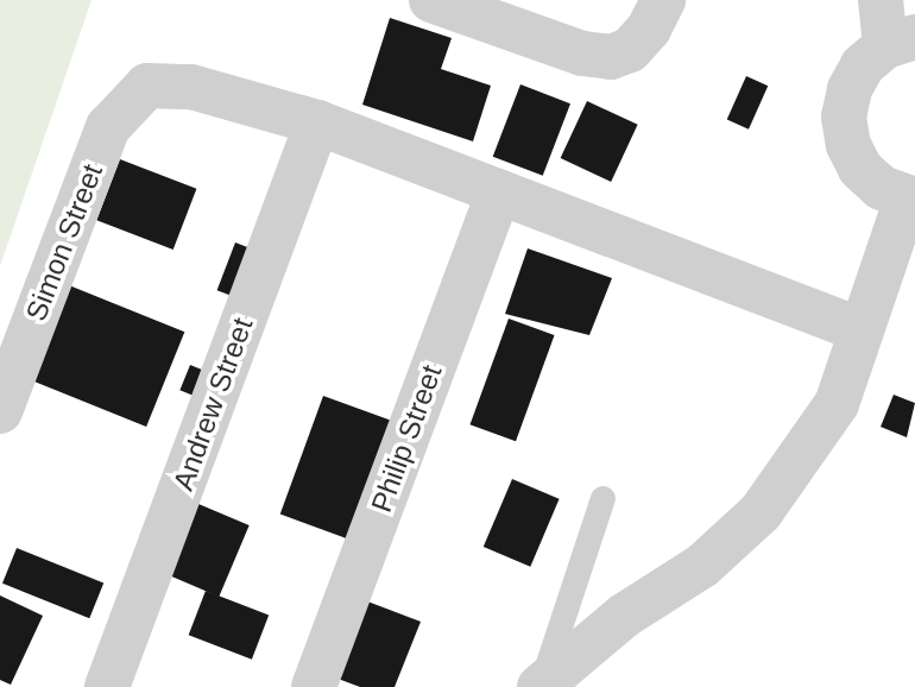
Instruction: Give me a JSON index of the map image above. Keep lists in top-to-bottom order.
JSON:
{
  "streets": {
    "street": ["Simon Street", "Andrew Street", "Philip Street"]
  },
  "crossings": [
    ["Simon Street", "Andrew Street"]
  ]
}
